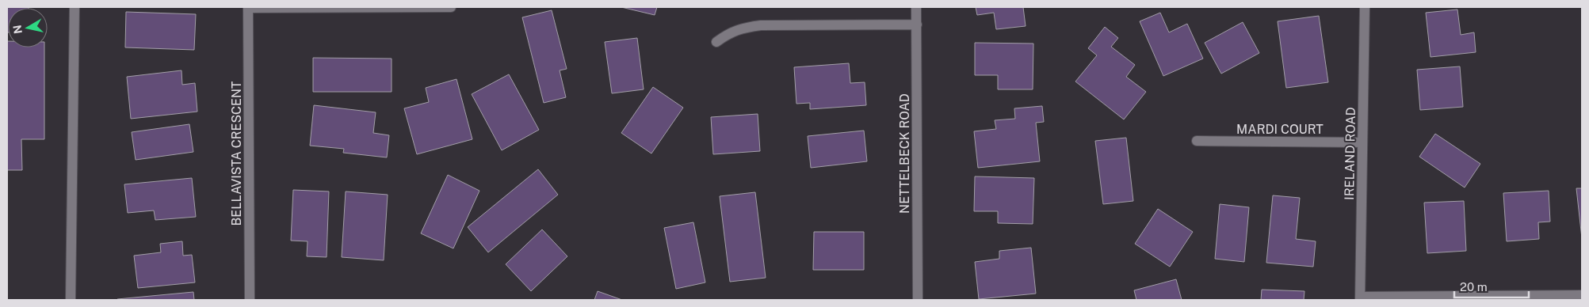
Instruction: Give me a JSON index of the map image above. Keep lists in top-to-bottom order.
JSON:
{
  "streets": {
    "street": [
      "MARDI COURT",
      "BELLAVISTA CRESCENT",
      "NETTELBECK ROAD",
      "IRELAND ROAD"
    ]
  },
  "crossings": [
    ["MARDI COURT", "IRELAND ROAD"]
  ],
  "scale_bar": "20 m",
  "north": "left"
}
